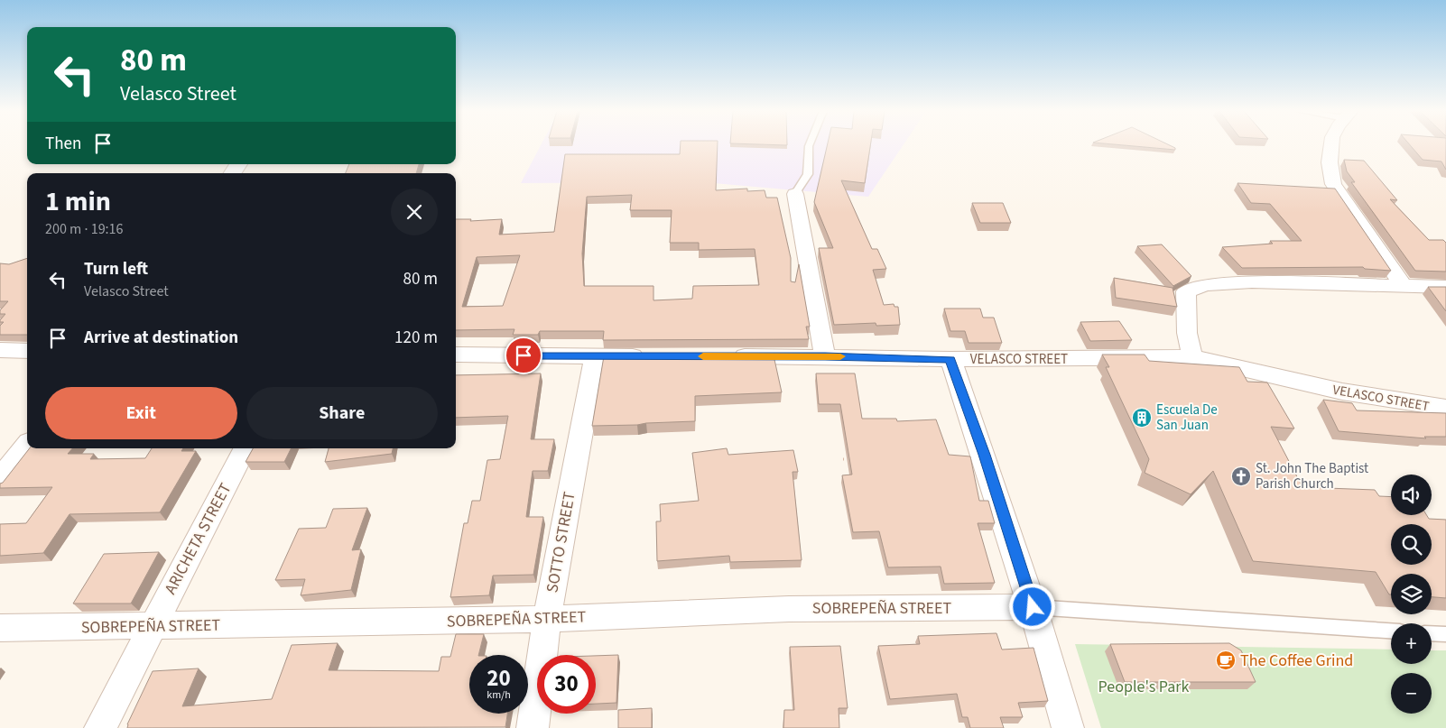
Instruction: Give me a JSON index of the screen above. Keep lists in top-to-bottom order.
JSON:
{
  "streets": {
    "street": [
      "VELASCO STREET",
      "ARICHETA STREET",
      "SOTTO STREET",
      "SOBREPEÑA STREET"
    ]
  },
  "crossings": [
    ["ARICHETA STREET", "SOBREPEÑA STREET"],
    ["SOTTO STREET", "SOBREPEÑA STREET"]
  ],
  "parks": ["People's Park"],
  "places": {
    "building": ["Escuela De San Juan"],
    "church": ["St. John The Baptist Parish Church"],
    "cafe": ["The Coffee Grind"]
  },
  "page": {
    "turn": ["80 m", "Velasco Street"],
    "then": "Then",
    "heading": ["1 min", "200 m · 19:16"],
    "list": [
      {
        "name": "Turn left",
        "note": "Velasco Street",
        "value": "80 m"
      },
      {
        "name": "Arrive at destination",
        "value": "120 m"
      }
    ],
    "buttons": ["Exit", "Share"],
    "map_buttons": ["+", "−"],
    "speed": "20 km/h",
    "limit": "30"
  }
}
